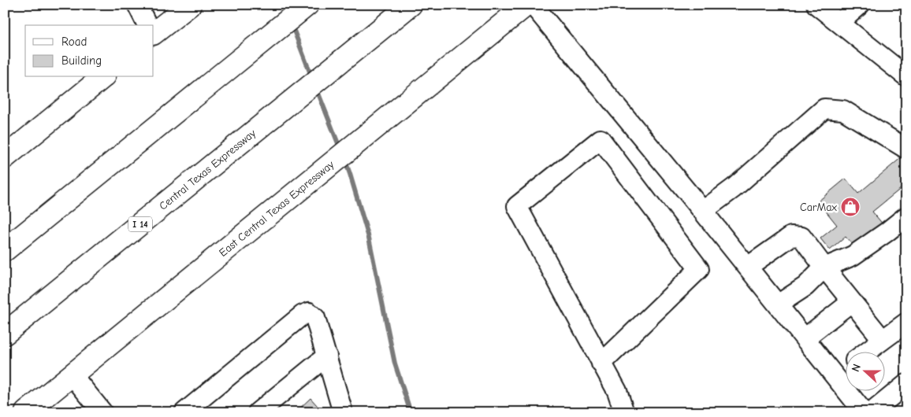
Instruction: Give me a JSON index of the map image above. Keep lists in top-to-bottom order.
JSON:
{
  "streets": {
    "main road": ["Central Texas Expressway", "East Central Texas Expressway", "I 14"]
  },
  "places": {
    "shop": ["CarMax"]
  },
  "legend": ["Road", "Building"],
  "north": "left"
}
